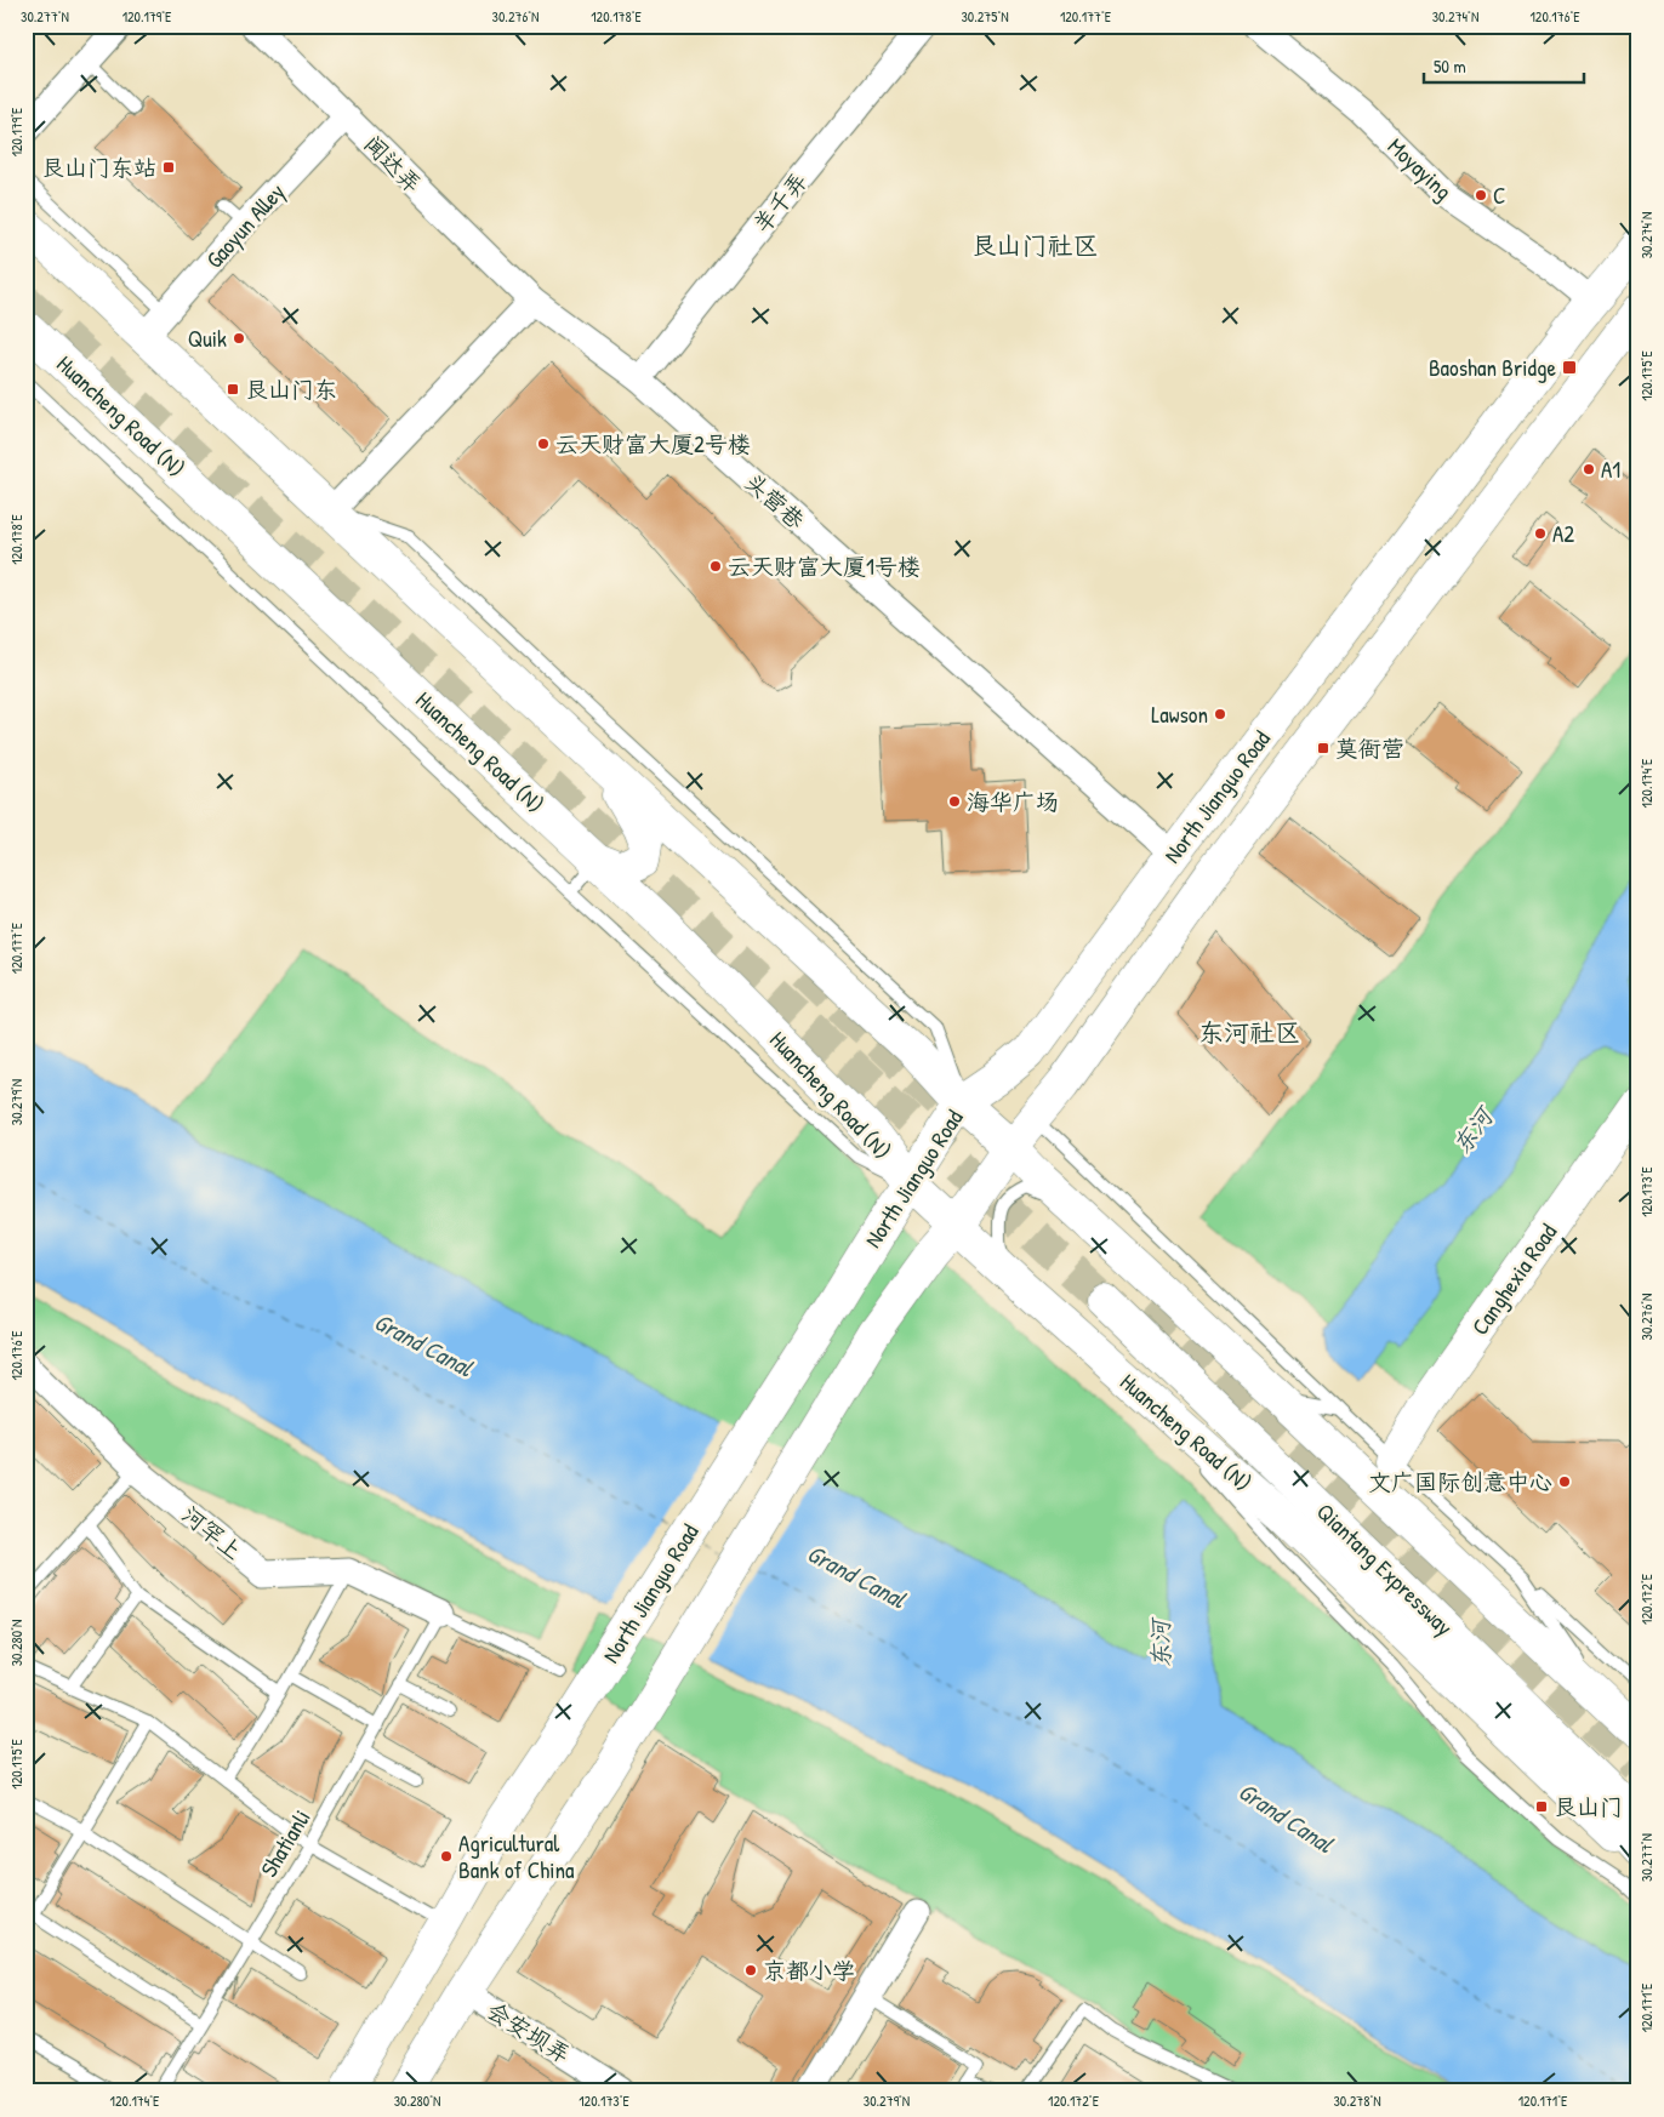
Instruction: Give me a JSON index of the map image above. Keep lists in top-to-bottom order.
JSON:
{
  "streets": {
    "main road": [
      "Huancheng Road (N)",
      "North Jianguo Road",
      "Canghexia Road",
      "Qiantang Expressway"
    ],
    "street": [
      "闻达弄",
      "Moyaying",
      "羊千弄",
      "Gaoyun Alley",
      "头营巷",
      "河罕上",
      "会安坝弄"
    ],
    "lane": ["Shatianli"]
  },
  "crossings": [
    ["闻达弄", "Gaoyun Alley"],
    ["闻达弄", "头营巷"],
    ["Moyaying", "North Jianguo Road"],
    ["羊千弄", "头营巷"],
    ["Huancheng Road (N)", "North Jianguo Road"],
    ["头营巷", "North Jianguo Road"],
    ["North Jianguo Road", "会安坝弄"],
    ["河罕上", "Shatianli"]
  ],
  "districts": ["艮山门社区", "东河社区"],
  "water": ["东河", "Grand Canal"],
  "places": {
    "transit": [
      "艮山门东站",
      "Baoshan Bridge",
      "艮山门东",
      "莫衙营",
      "艮山门"
    ],
    "other": [
      "C",
      "Quik",
      "云天财富大厦2号楼",
      "A1",
      "A2",
      "云天财富大厦1号楼",
      "Lawson",
      "海华广场",
      "文广国际创意中心",
      "Agricultural Bank of China",
      "京都小学"
    ]
  },
  "scale_bar": "50 m",
  "coordinates": [
    "30.277°N",
    "120.179°E",
    "30.276°N",
    "120.178°E",
    "30.275°N",
    "120.177°E",
    "30.274°N",
    "120.176°E",
    "120.175°E",
    "120.174°E",
    "30.279°N",
    "120.173°E",
    "120.172°E",
    "30.280°N",
    "120.171°E",
    "30.278°N"
  ]
}
